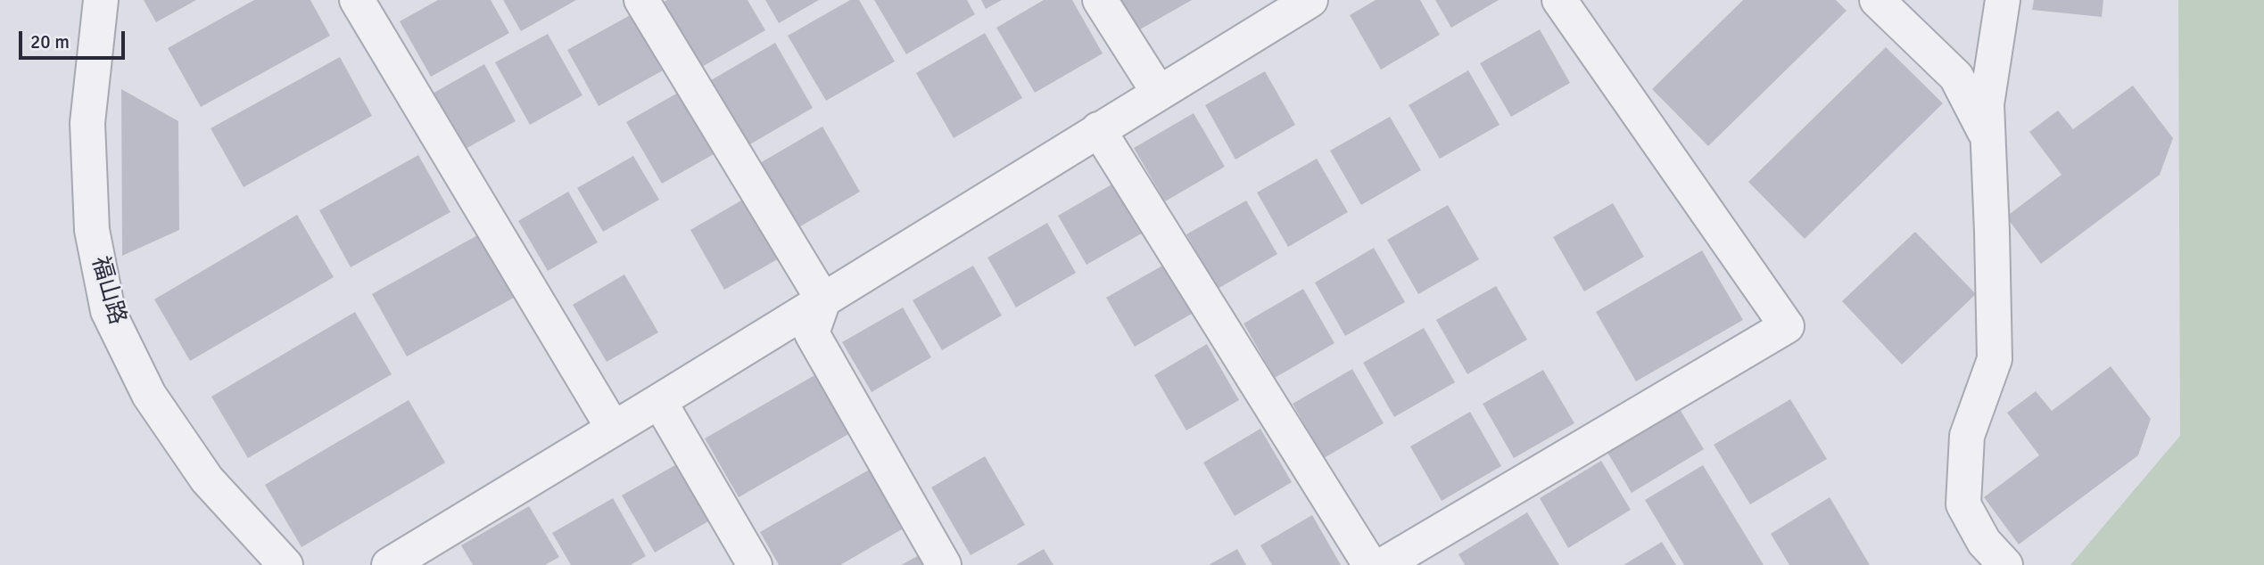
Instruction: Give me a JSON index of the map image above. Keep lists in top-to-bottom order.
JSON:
{
  "streets": {
    "street": ["福山路"]
  },
  "scale_bar": "20 m"
}
